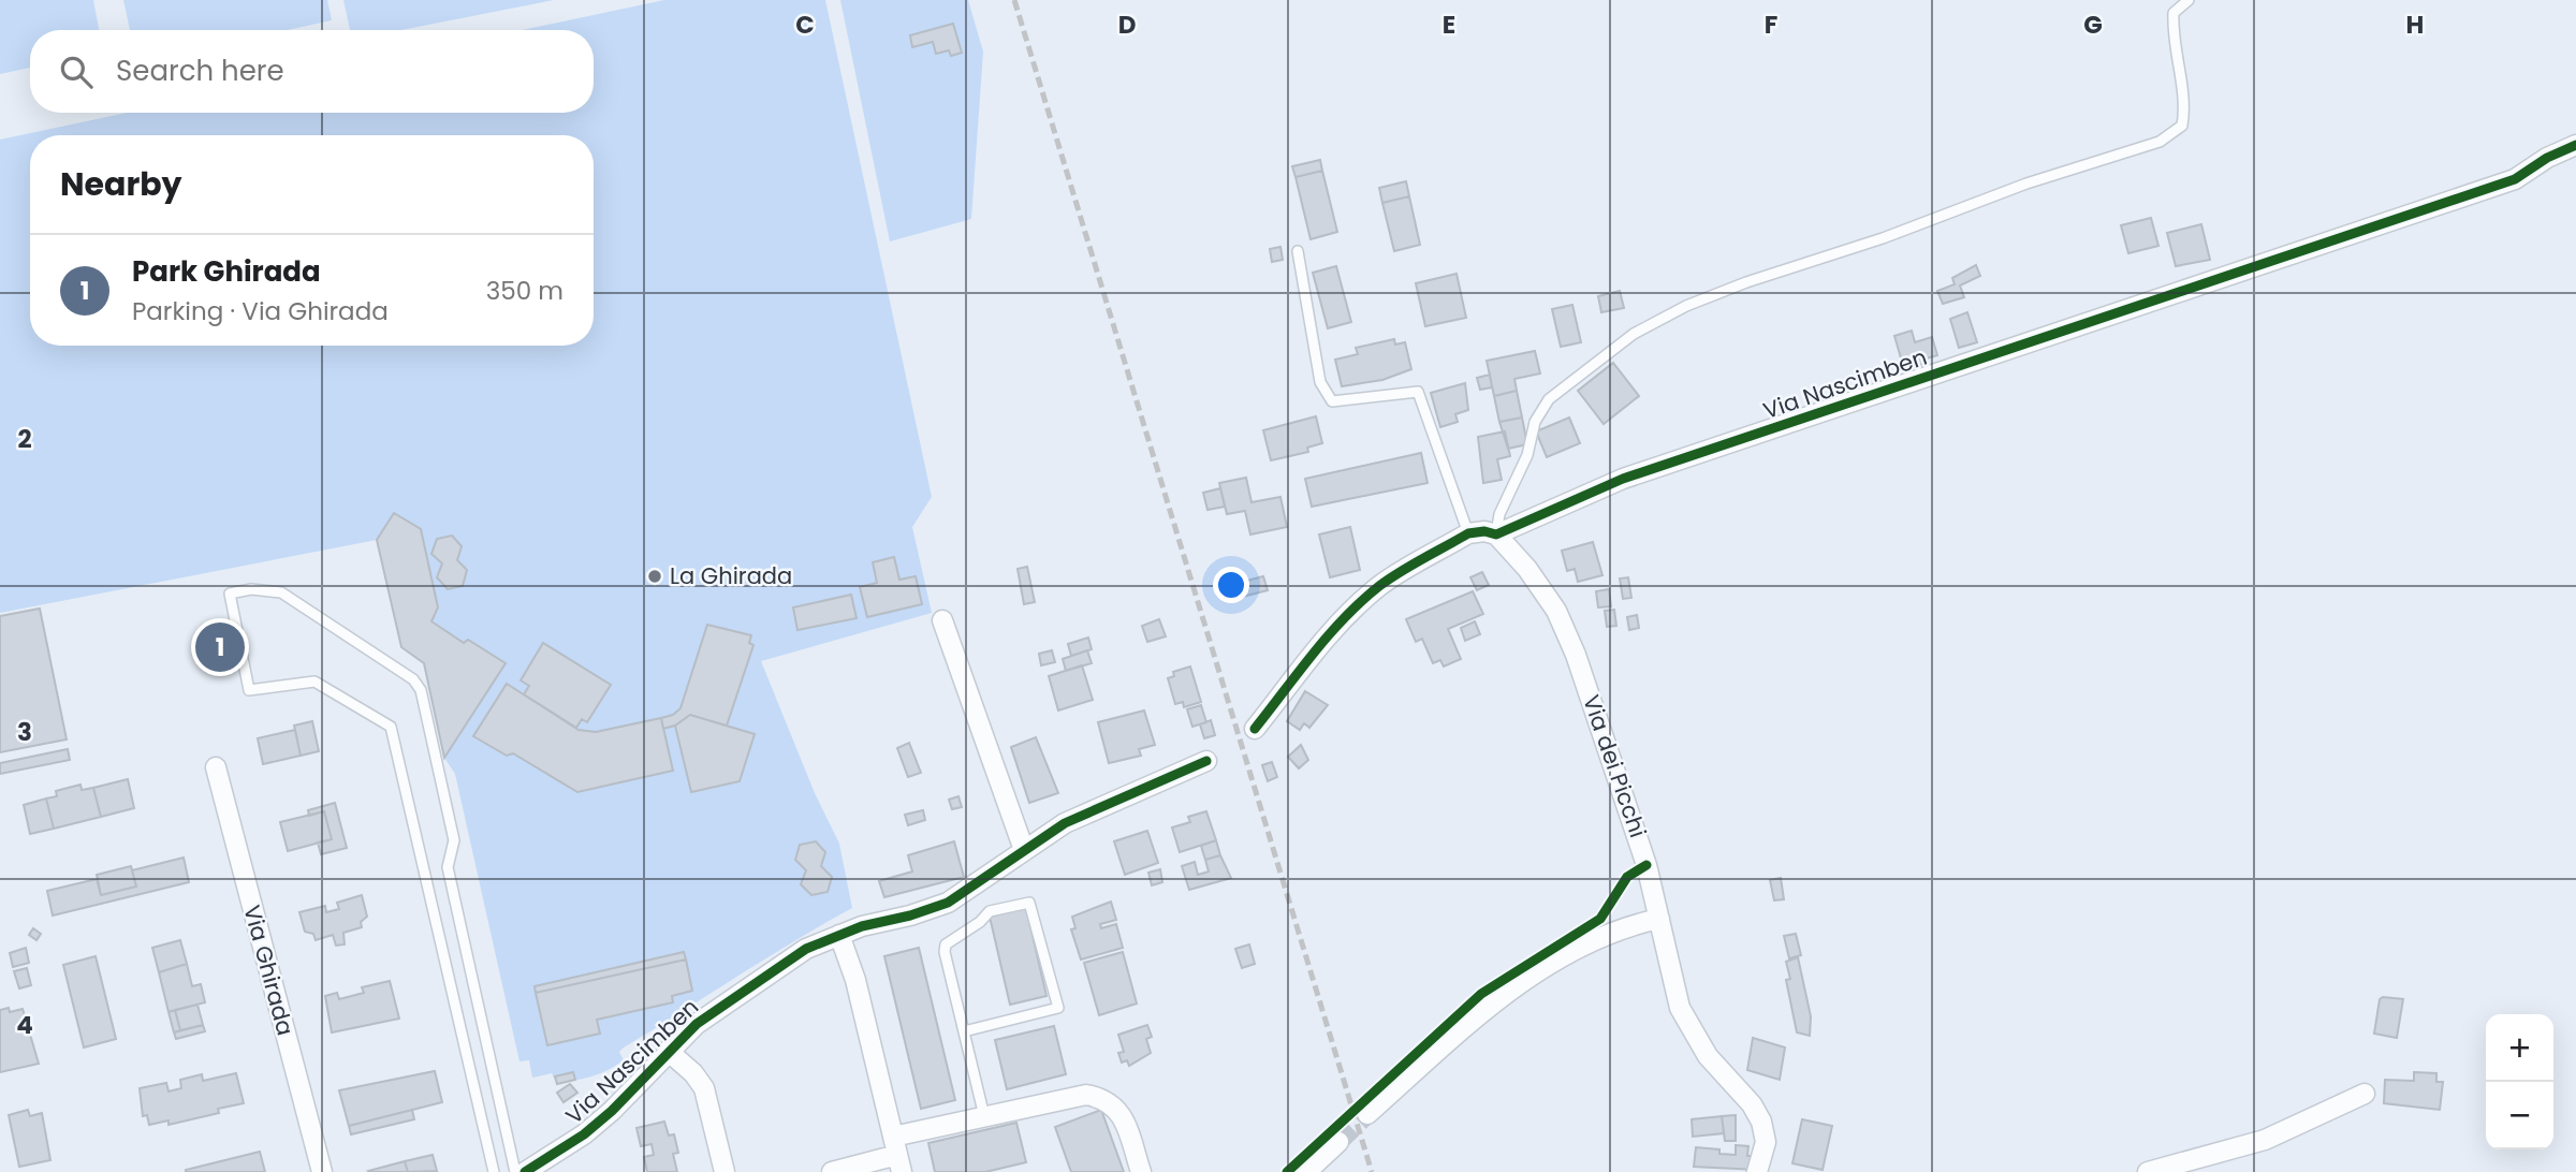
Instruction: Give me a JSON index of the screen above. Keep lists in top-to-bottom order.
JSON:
{
  "streets": {
    "street": ["Via Nascimben", "Via dei Picchi", "Via Ghirada"]
  },
  "crossings": [
    ["Via Nascimben", "Via dei Picchi"]
  ],
  "places": ["La Ghirada"],
  "page": {
    "search": "Search here",
    "heading": "Nearby",
    "list": [
      {
        "mark": "1",
        "name": "Park Ghirada",
        "note": "Parking · Via Ghirada",
        "value": "350 m"
      }
    ],
    "pins": "1",
    "map_buttons": ["+", "−"]
  },
  "grid": {
    "columns": [
      "C",
      "D",
      "E",
      "F",
      "G",
      "H"
    ],
    "rows": ["2", "3", "4"]
  }
}
